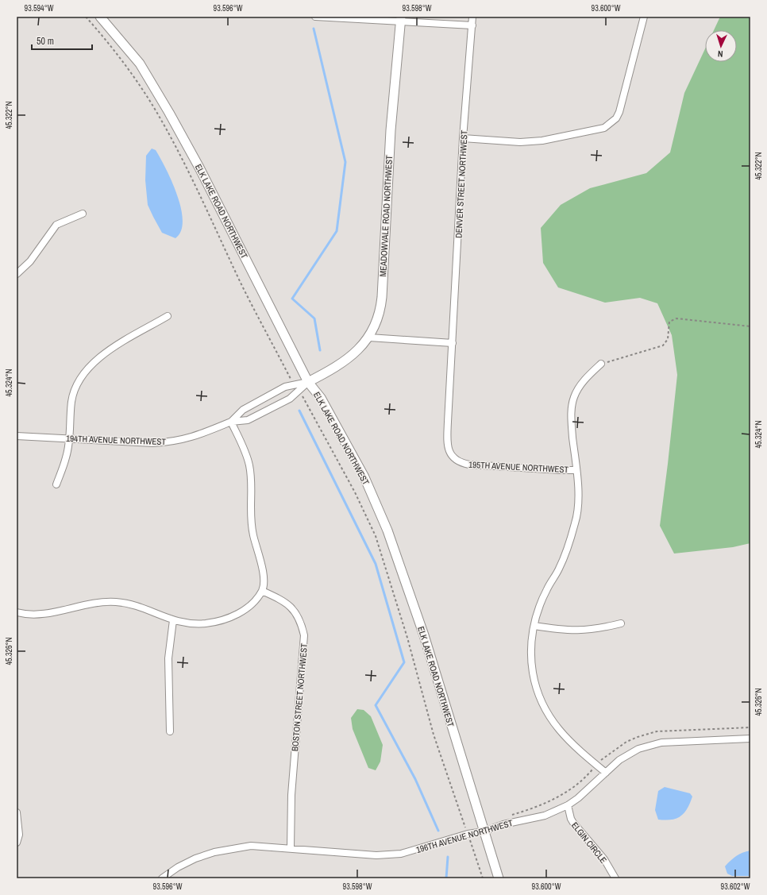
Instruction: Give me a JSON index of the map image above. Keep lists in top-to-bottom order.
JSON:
{
  "streets": {
    "street": [
      "DENVER STREET NORTHWEST",
      "ELK LAKE ROAD NORTHWEST",
      "MEADOWVALE ROAD NORTHWEST",
      "194TH AVENUE NORTHWEST",
      "195TH AVENUE NORTHWEST",
      "BOSTON STREET NORTHWEST",
      "196TH AVENUE NORTHWEST",
      "ELGIN CIRCLE"
    ]
  },
  "crossings": [
    ["DENVER STREET NORTHWEST", "195TH AVENUE NORTHWEST"],
    ["ELK LAKE ROAD NORTHWEST", "MEADOWVALE ROAD NORTHWEST"],
    ["ELK LAKE ROAD NORTHWEST", "194TH AVENUE NORTHWEST"],
    ["ELK LAKE ROAD NORTHWEST", "196TH AVENUE NORTHWEST"],
    ["MEADOWVALE ROAD NORTHWEST", "194TH AVENUE NORTHWEST"],
    ["BOSTON STREET NORTHWEST", "196TH AVENUE NORTHWEST"],
    ["196TH AVENUE NORTHWEST", "ELGIN CIRCLE"]
  ],
  "scale_bar": "50 m",
  "north": "bottom",
  "coordinates": [
    "93.594°W",
    "93.596°W",
    "93.598°W",
    "93.600°W",
    "45.322°N",
    "45.324°N",
    "45.326°N",
    "93.602°W"
  ]
}
